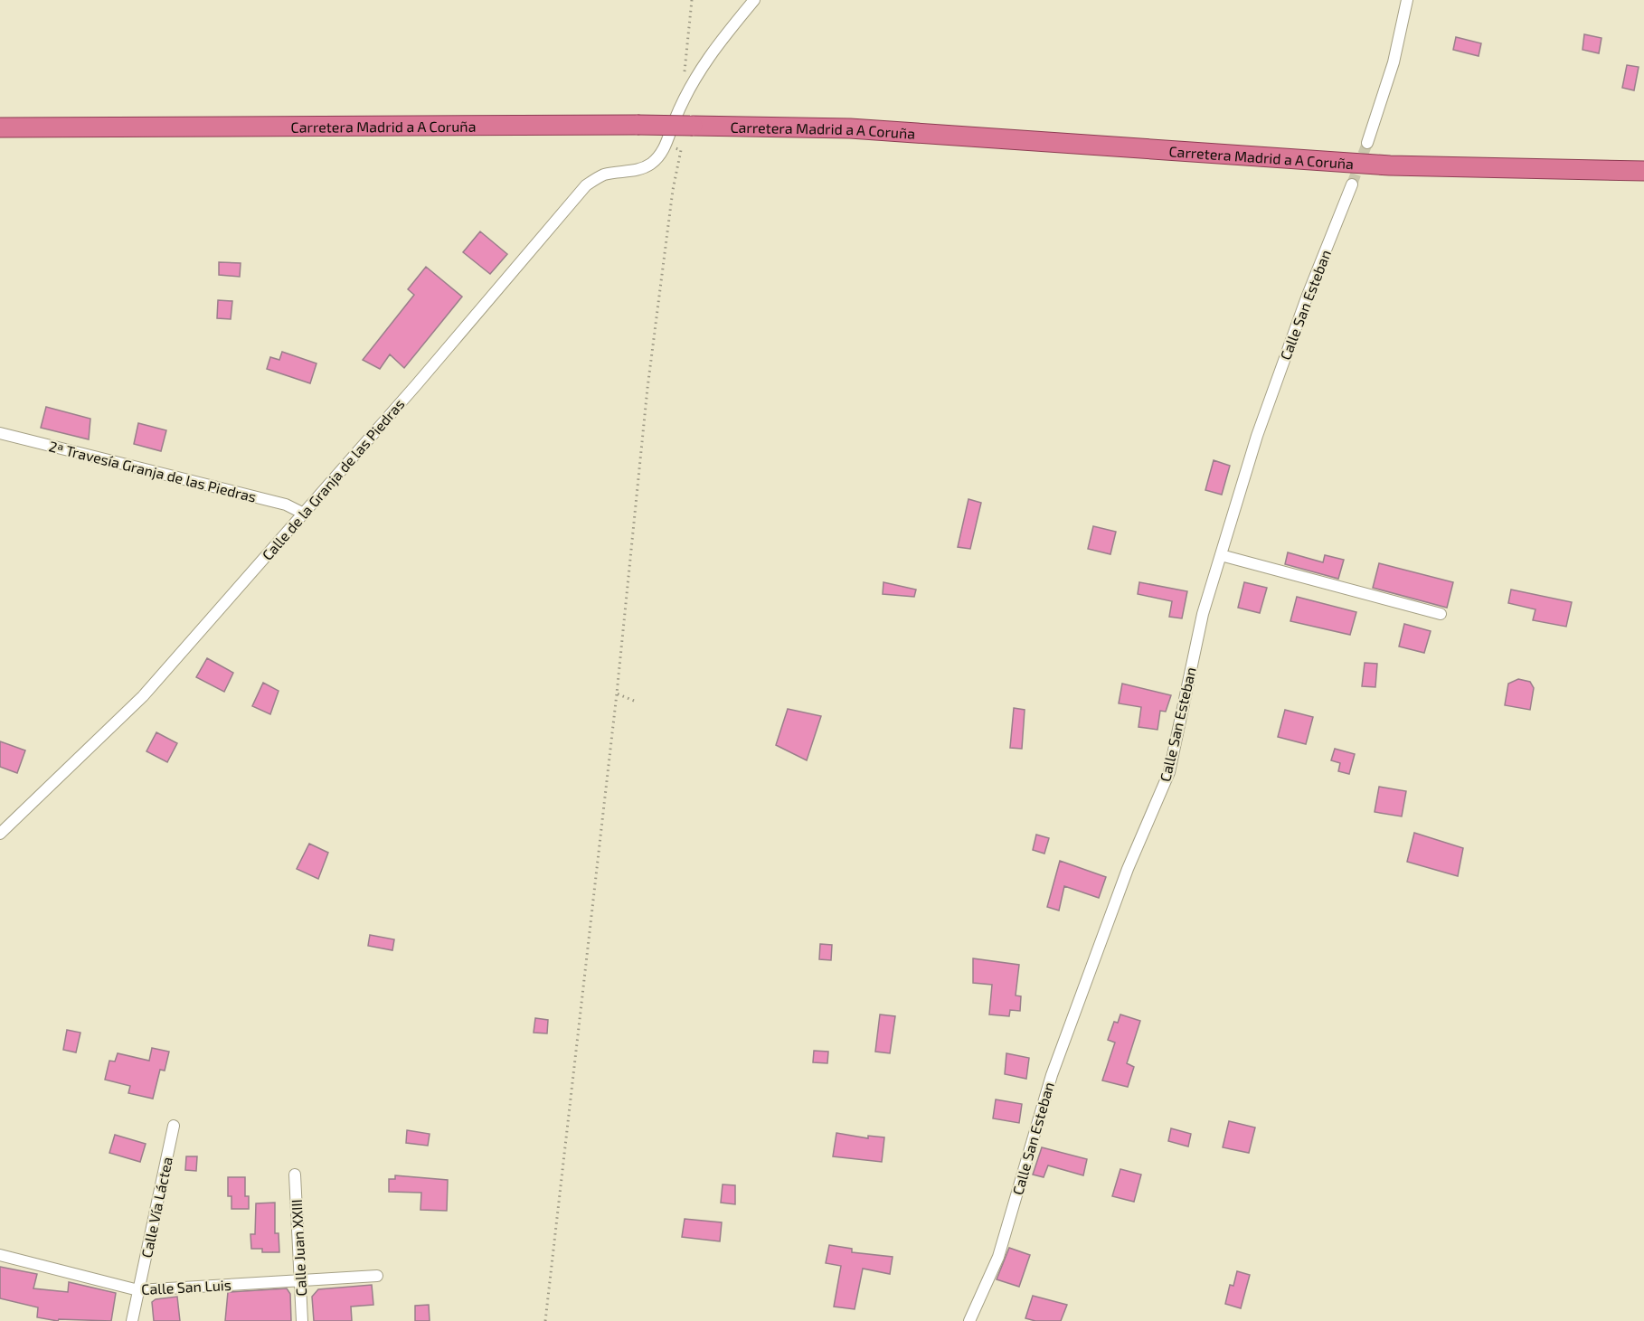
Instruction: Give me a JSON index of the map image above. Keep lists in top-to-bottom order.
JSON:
{
  "streets": {
    "highway": ["Carretera Madrid a A Coruña"],
    "street": [
      "Calle San Esteban",
      "2ª Travesía Granja de las Piedras",
      "Calle de la Granja de las Piedras",
      "Calle Vía Láctea",
      "Calle Juan XXIII",
      "Calle San Luis"
    ]
  },
  "crossings": [
    ["2ª Travesía Granja de las Piedras", "Calle de la Granja de las Piedras"],
    ["Calle Vía Láctea", "Calle San Luis"],
    ["Calle Juan XXIII", "Calle San Luis"]
  ]
}
